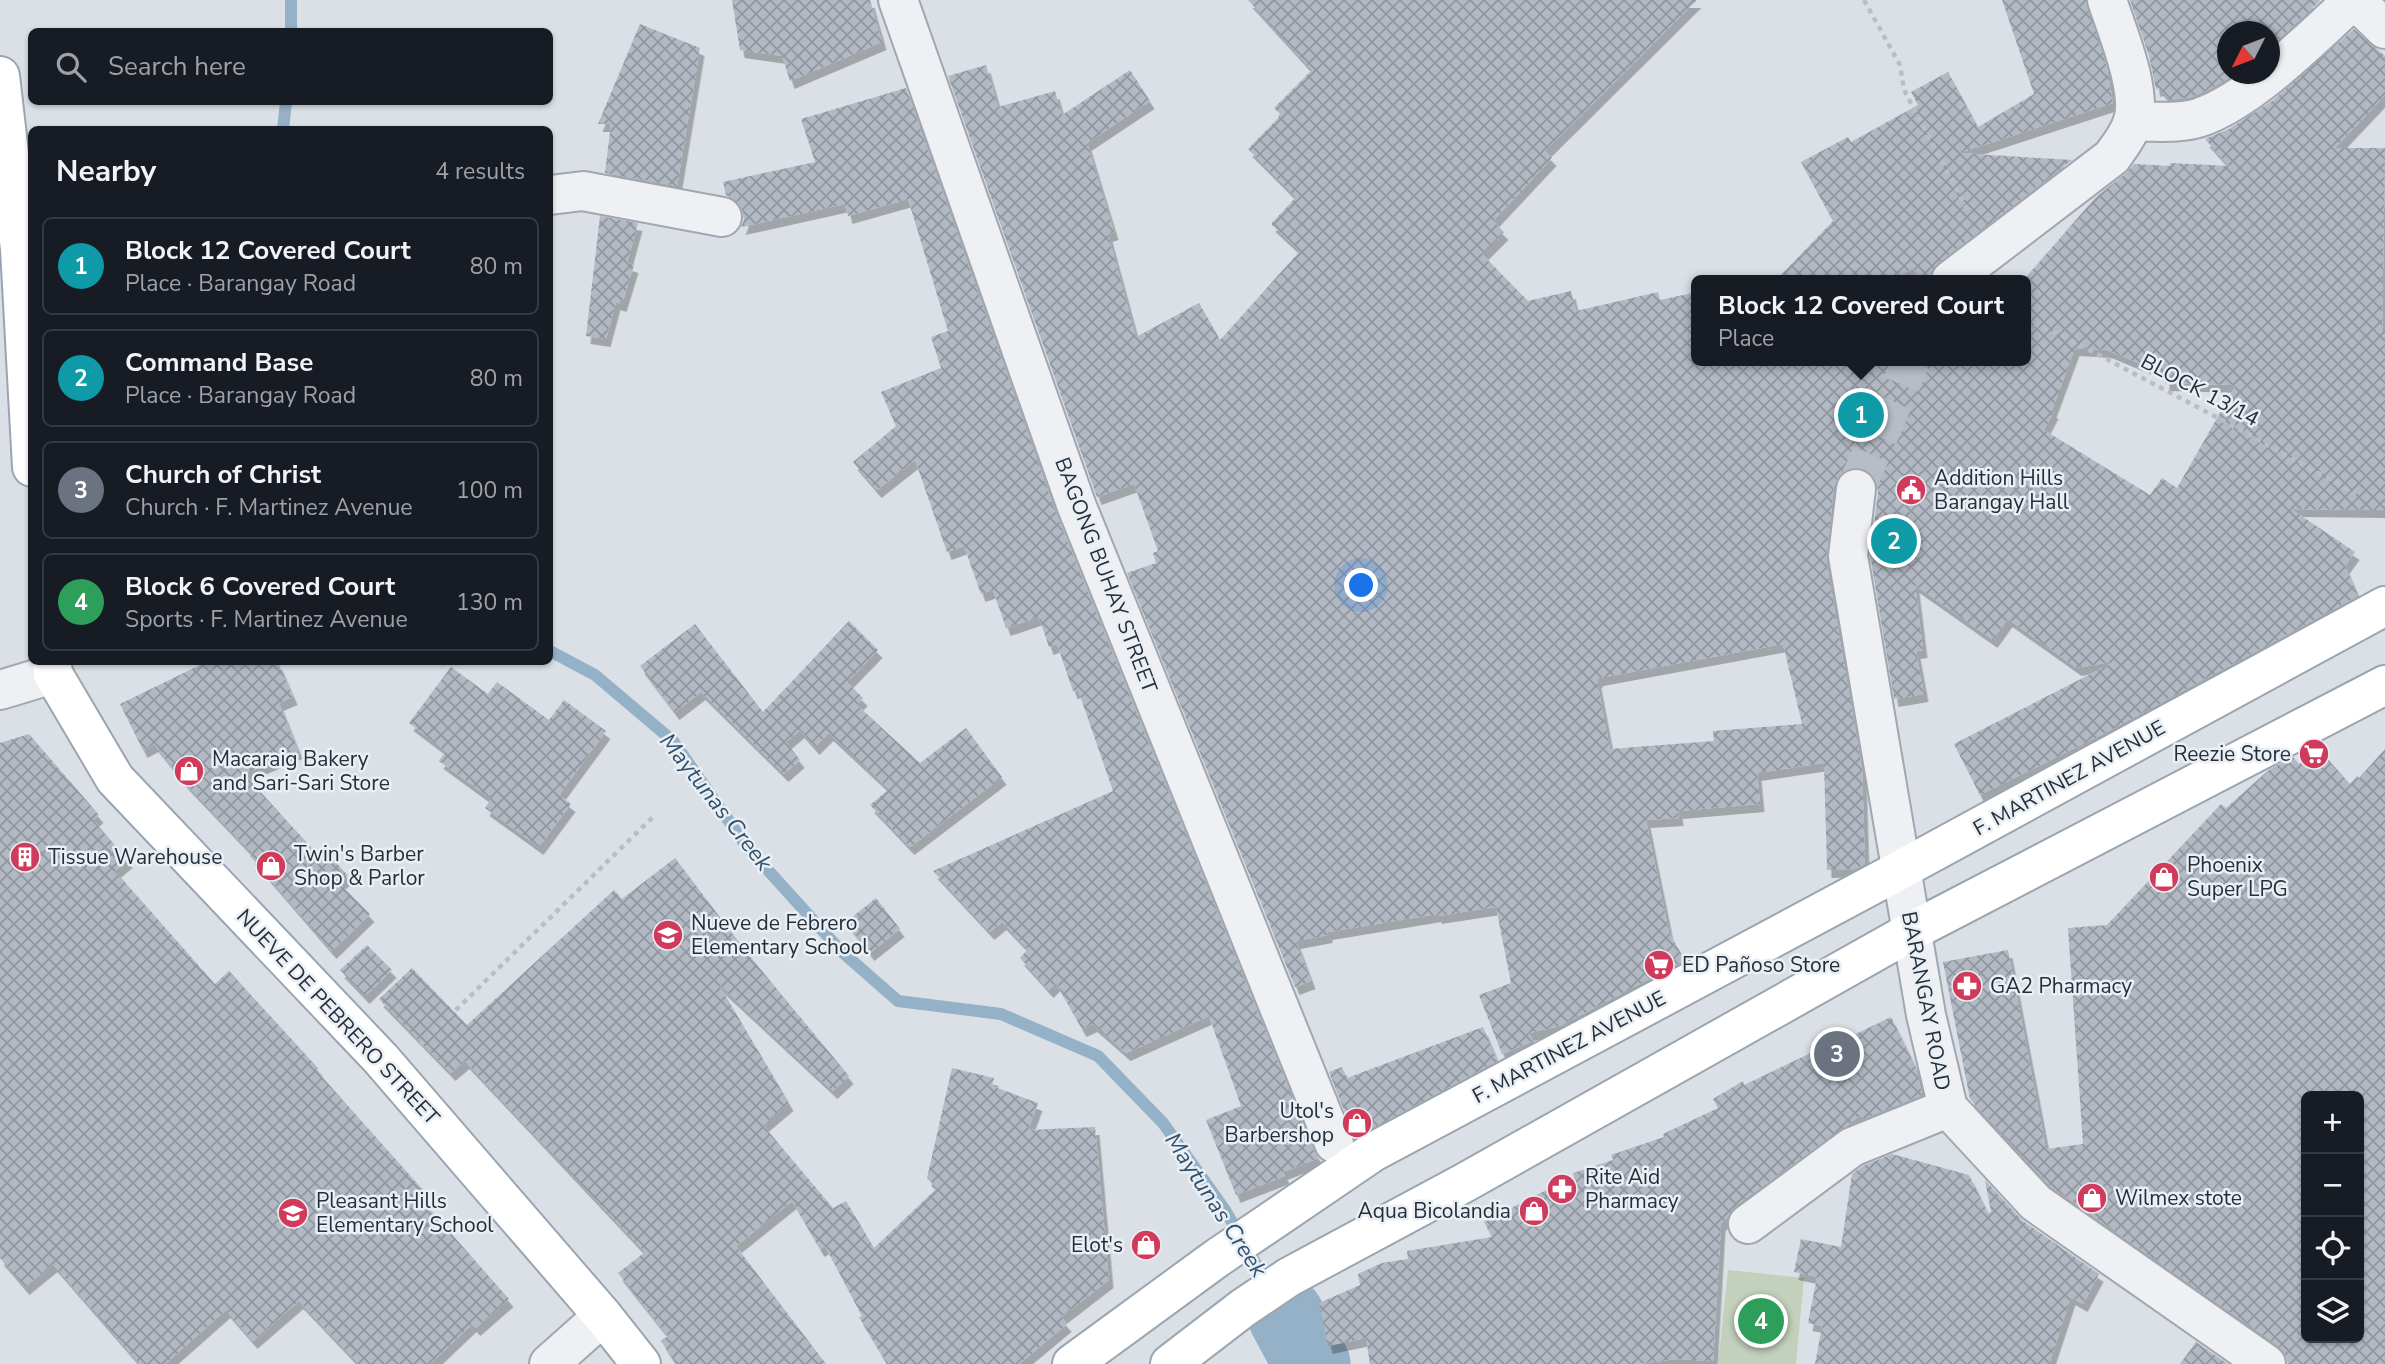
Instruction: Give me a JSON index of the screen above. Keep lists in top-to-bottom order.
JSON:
{
  "streets": {
    "main road": ["F. MARTINEZ AVENUE", "NUEVE DE PEBRERO STREET"],
    "street": ["BAGONG BUHAY STREET", "BARANGAY ROAD"],
    "path": ["BLOCK 13/14"]
  },
  "crossings": [
    ["F. MARTINEZ AVENUE", "BARANGAY ROAD"]
  ],
  "water": ["Maytunas Creek"],
  "places": {
    "public building": ["Addition Hills Barangay Hall"],
    "supermarket": ["Reezie Store", "ED Pañoso Store"],
    "shop": [
      "Macaraig Bakery and Sari-Sari Store",
      "Twin's Barber Shop & Parlor",
      "Phoenix Super LPG",
      "Utol's Barbershop",
      "Wilmex stote",
      "Aqua Bicolandia",
      "Elot's"
    ],
    "building": ["Tissue Warehouse"],
    "school or university": ["Nueve de Febrero Elementary School", "Pleasant Hills Elementary School"],
    "pharmacy": ["GA2 Pharmacy", "Rite Aid Pharmacy"]
  },
  "north": "bottom left",
  "page": {
    "search": "Search here",
    "heading": ["Nearby", "4 results"],
    "list": [
      {
        "mark": "1",
        "name": "Block 12 Covered Court",
        "note": "Place · Barangay Road",
        "value": "80 m"
      },
      {
        "mark": "2",
        "name": "Command Base",
        "note": "Place · Barangay Road",
        "value": "80 m"
      },
      {
        "mark": "3",
        "name": "Church of Christ",
        "note": "Church · F. Martinez Avenue",
        "value": "100 m"
      },
      {
        "mark": "4",
        "name": "Block 6 Covered Court",
        "note": "Sports · F. Martinez Avenue",
        "value": "130 m"
      }
    ],
    "popup": ["Block 12 Covered Court", "Place"],
    "pins": [
      "1",
      "2",
      "3",
      "4"
    ],
    "map_buttons": ["+", "−"]
  }
}
